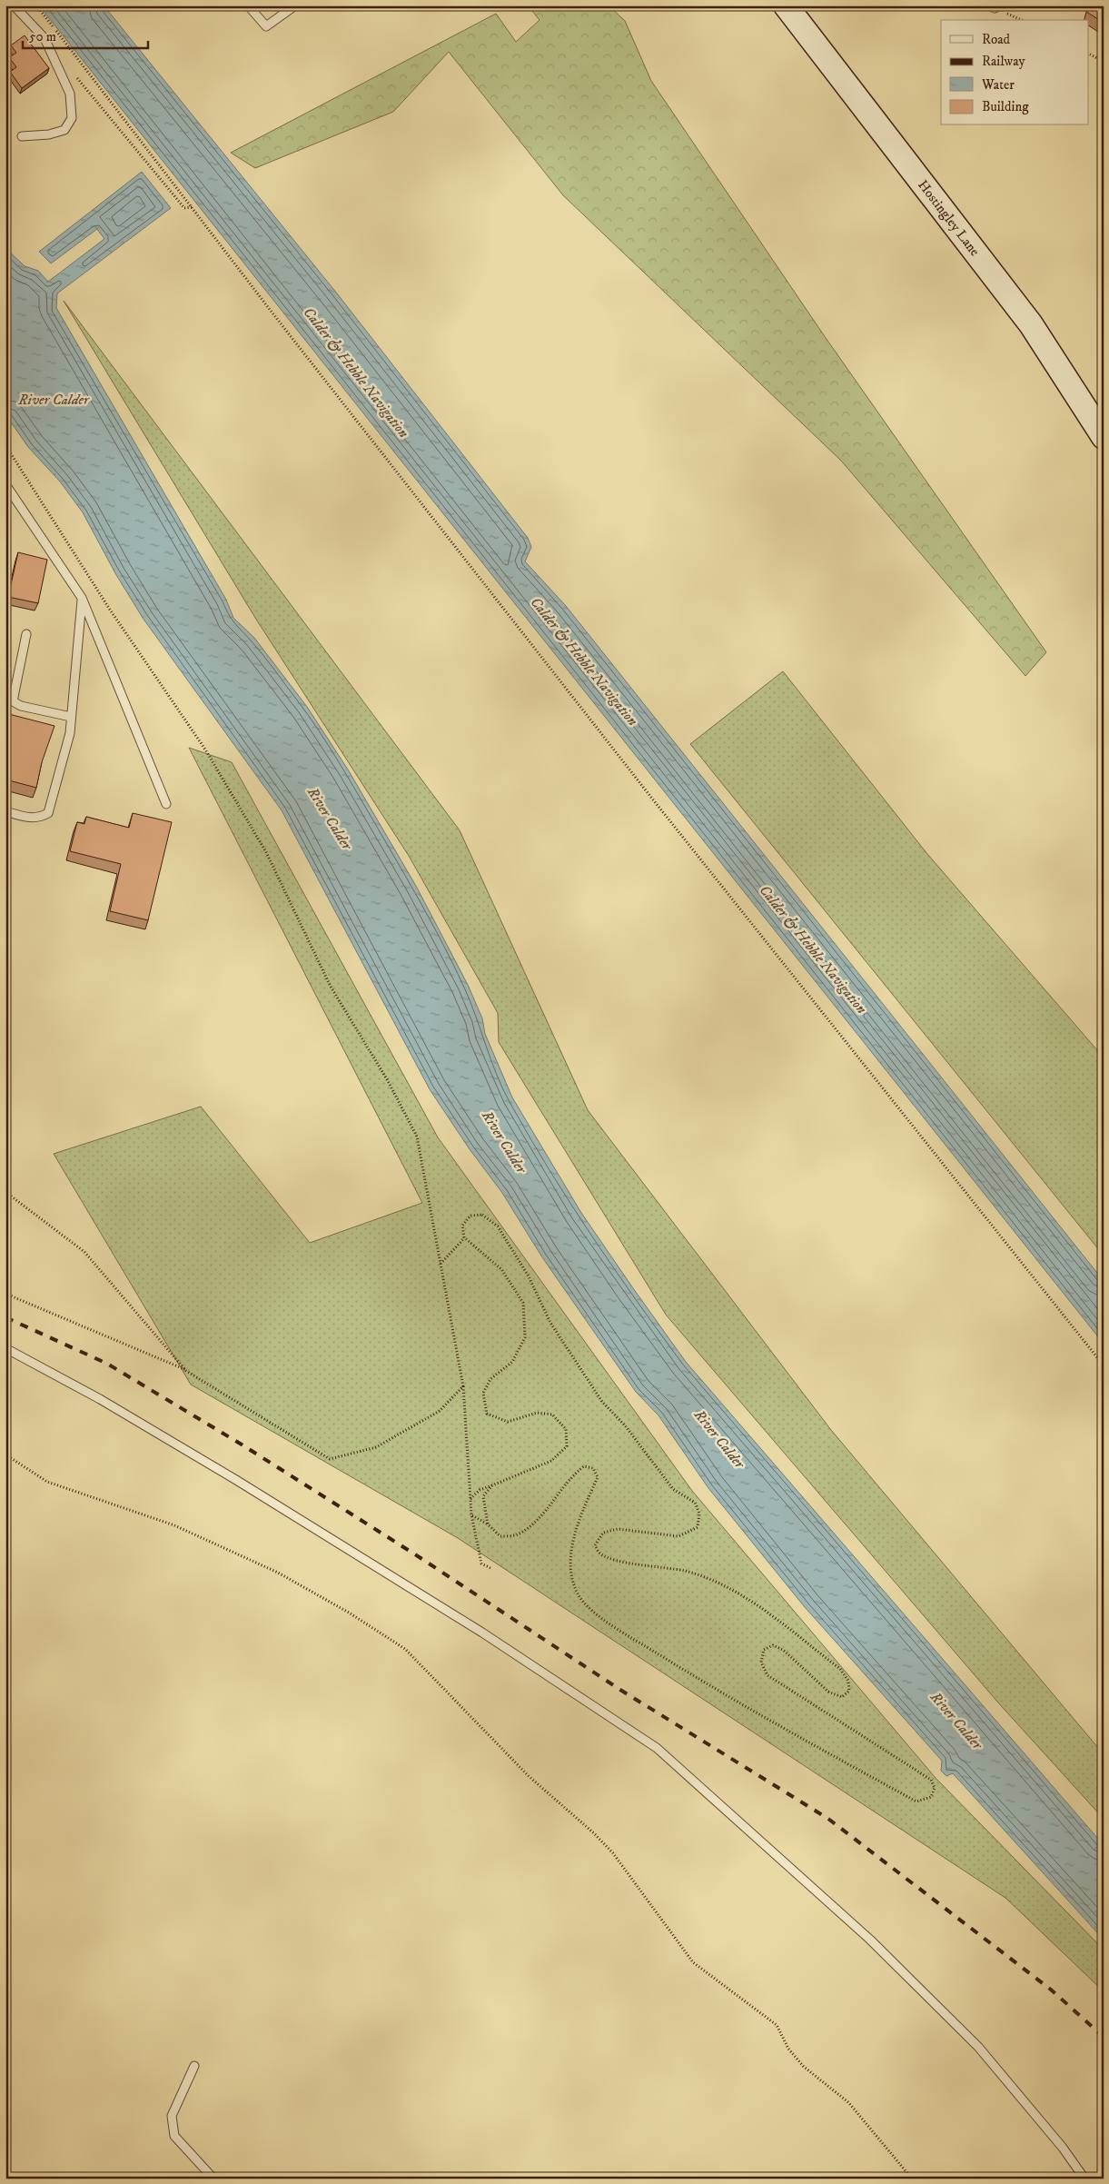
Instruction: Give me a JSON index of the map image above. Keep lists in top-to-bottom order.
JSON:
{
  "streets": {
    "main road": ["Hostingley Lane"]
  },
  "water": ["Calder & Hebble Navigation", "River Calder"],
  "legend": [
    "Road",
    "Railway",
    "Water",
    "Building"
  ],
  "scale_bar": "50 m"
}
